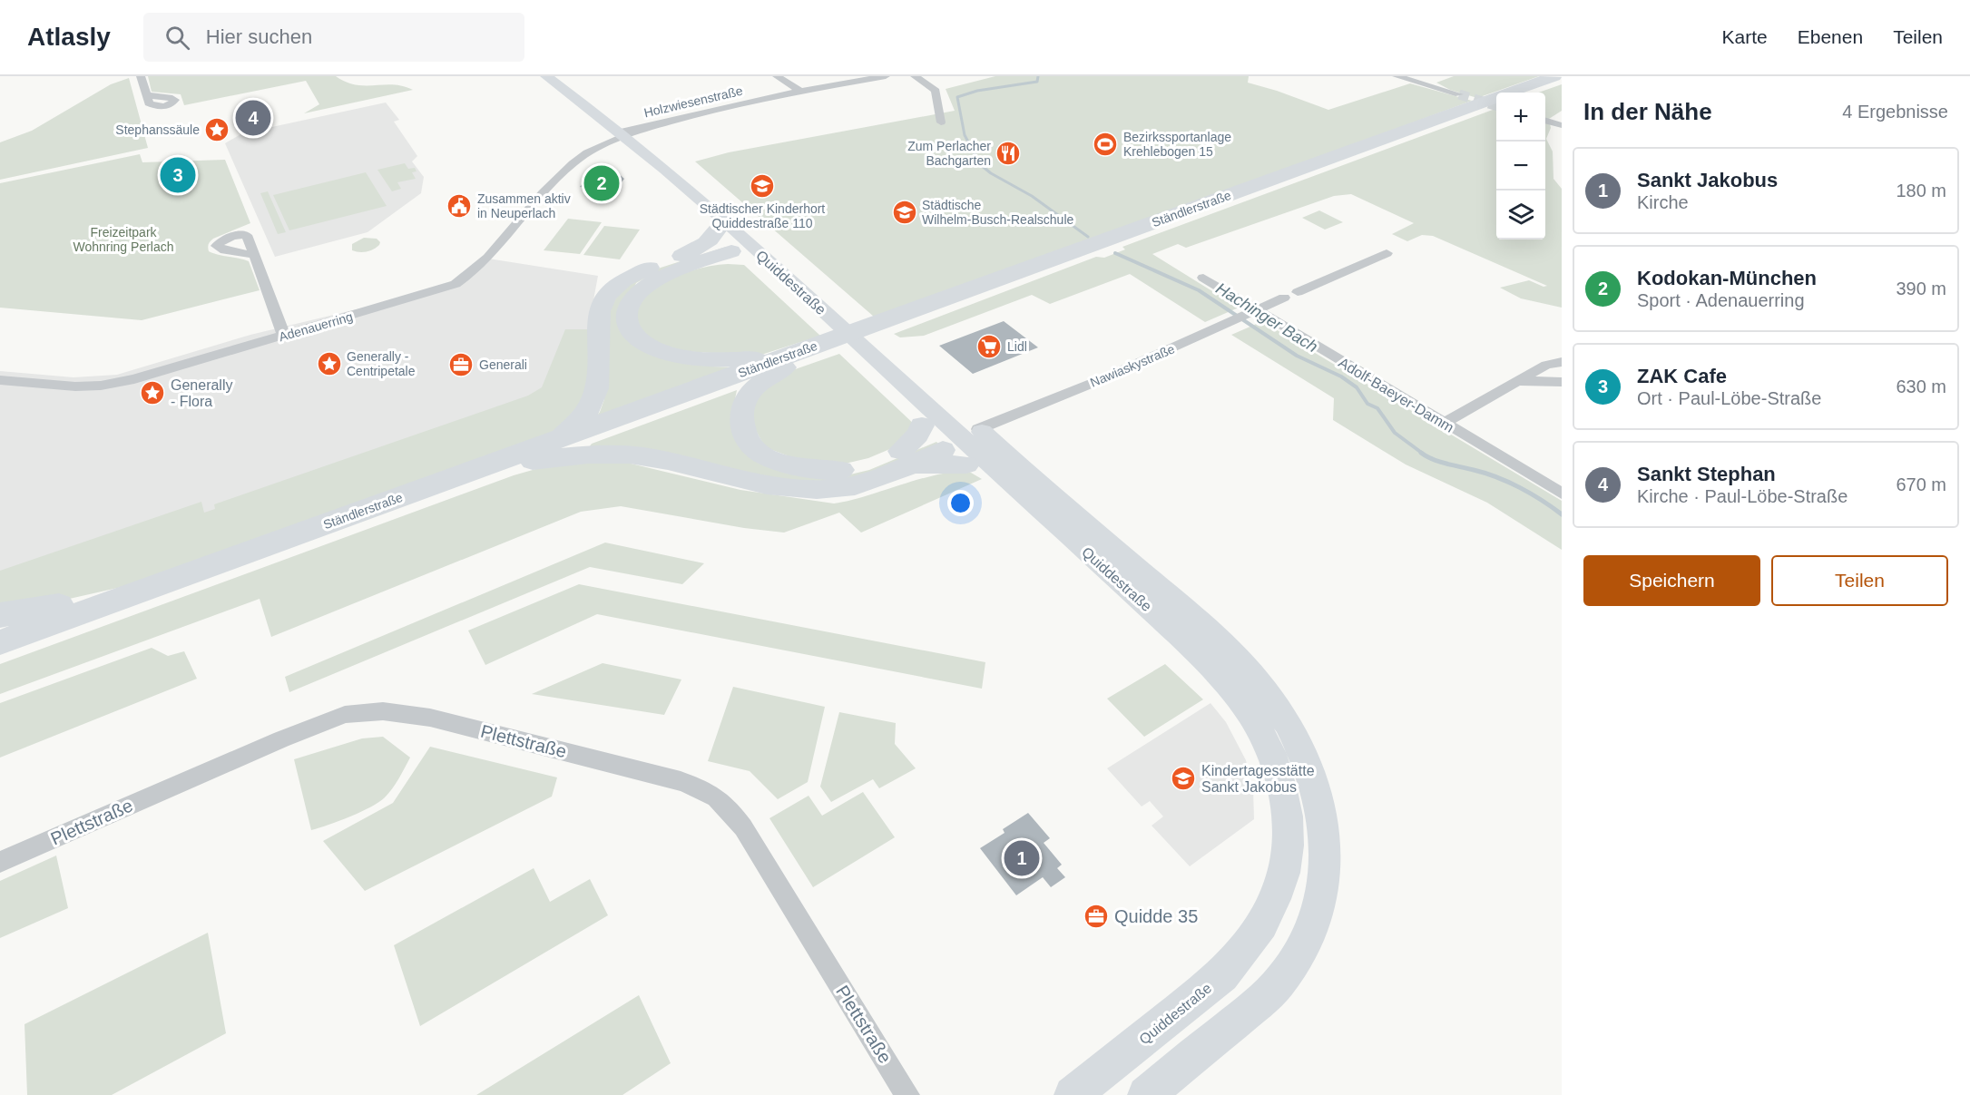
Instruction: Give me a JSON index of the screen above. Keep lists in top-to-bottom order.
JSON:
{
  "streets": {
    "highway": ["Ständlerstraße"],
    "main road": ["Quiddestraße"],
    "street": [
      "Holzwiesenstraße",
      "Adenauerring",
      "Nawiaskystraße",
      "Adolf-Baeyer-Damm",
      "Plettstraße"
    ]
  },
  "crossings": [
    ["Holzwiesenstraße", "Quiddestraße"],
    ["Holzwiesenstraße", "Adenauerring"],
    ["Quiddestraße", "Adenauerring"],
    ["Quiddestraße", "Nawiaskystraße"],
    ["Nawiaskystraße", "Adolf-Baeyer-Damm"]
  ],
  "water": ["Hachinger Bach"],
  "parks": ["Freizeitpark Wohnring Perlach"],
  "places": {
    "place": ["Stephanssäule", "Generally - Centripetale", "Generally - Flora"],
    "sports": ["Bezirkssportanlage Krehlebogen 15"],
    "restaurant": ["Zum Perlacher Bachgarten"],
    "school or university": ["Städtischer Kinderhort Quiddestraße 110", "Städtische Wilhelm-Busch-Realschule", "Kindertagesstätte Sankt Jakobus"],
    "public building": ["Zusammen aktiv in Neuperlach"],
    "supermarket": ["Lidl"],
    "office": ["Generali", "Quidde 35"]
  },
  "page": {
    "header": "Atlasly",
    "search": "Hier suchen",
    "nav": ["Karte", "Ebenen", "Teilen"],
    "heading": ["In der Nähe", "4 Ergebnisse"],
    "map_buttons": ["+", "−"],
    "pins": [
      "4",
      "3",
      "2",
      "1"
    ],
    "list": [
      {
        "mark": "1",
        "name": "Sankt Jakobus",
        "note": "Kirche",
        "value": "180 m"
      },
      {
        "mark": "2",
        "name": "Kodokan-München",
        "note": "Sport · Adenauerring",
        "value": "390 m"
      },
      {
        "mark": "3",
        "name": "ZAK Cafe",
        "note": "Ort · Paul-Löbe-Straße",
        "value": "630 m"
      },
      {
        "mark": "4",
        "name": "Sankt Stephan",
        "note": "Kirche · Paul-Löbe-Straße",
        "value": "670 m"
      }
    ],
    "buttons": ["Speichern", "Teilen"]
  }
}
